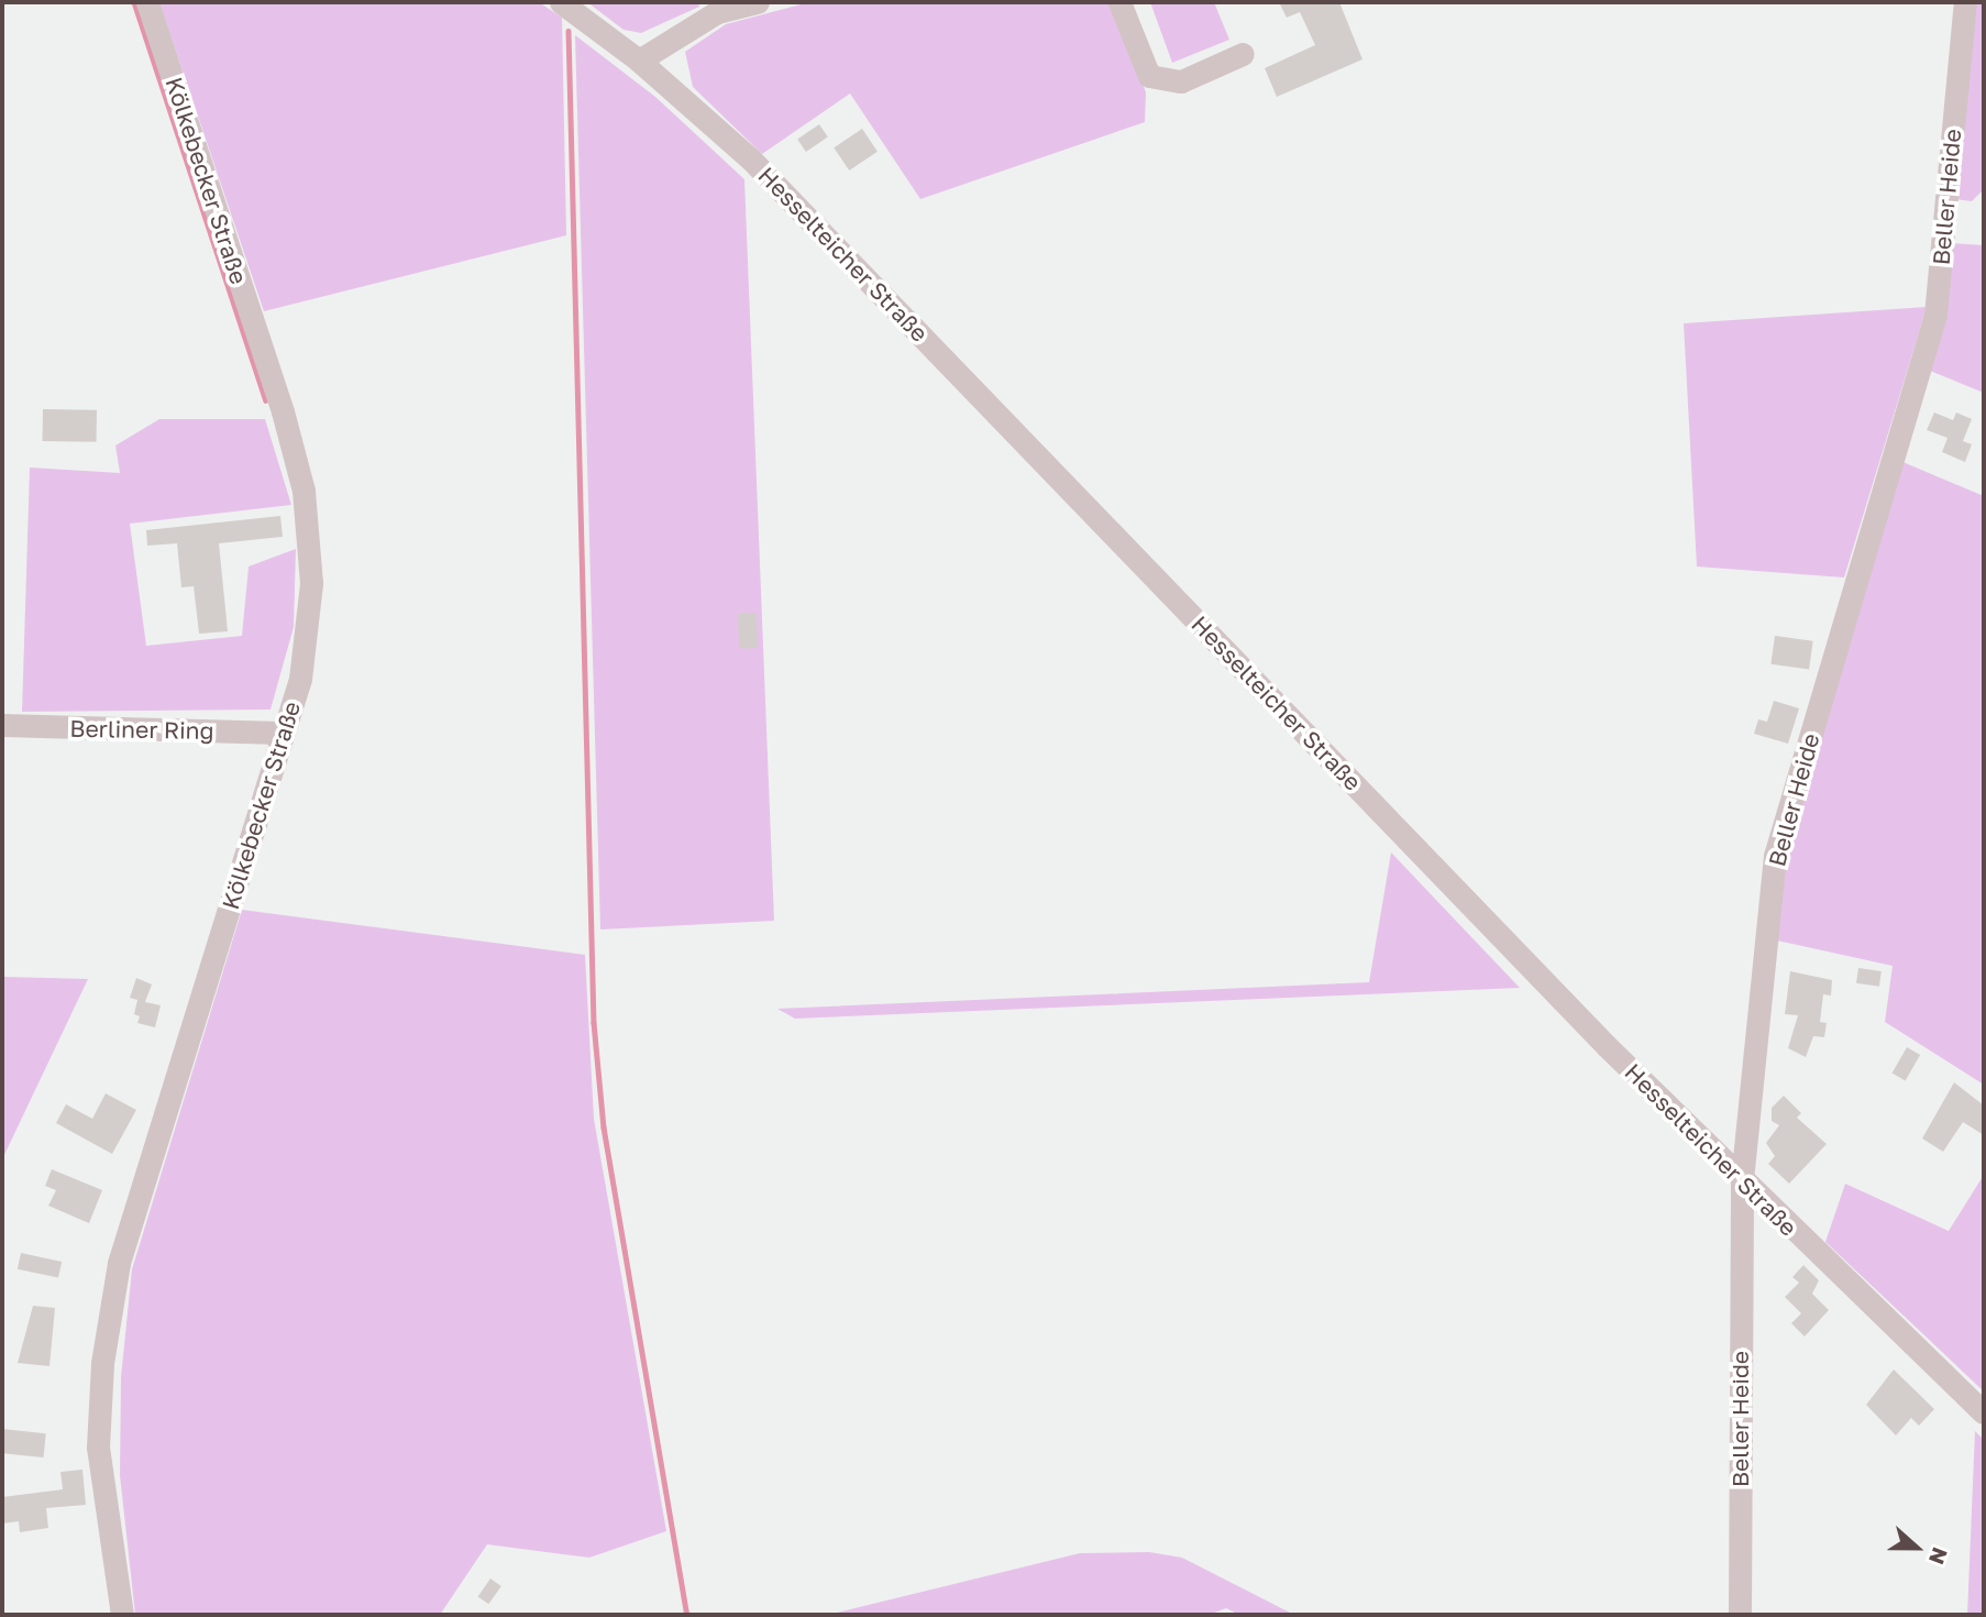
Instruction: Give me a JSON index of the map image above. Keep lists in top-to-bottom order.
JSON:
{
  "streets": {
    "street": [
      "Kölkebecker Straße",
      "Beller Heide",
      "Hesselteicher Straße",
      "Berliner Ring"
    ]
  },
  "crossings": [
    ["Kölkebecker Straße", "Berliner Ring"],
    ["Beller Heide", "Hesselteicher Straße"]
  ],
  "north": "right"
}
